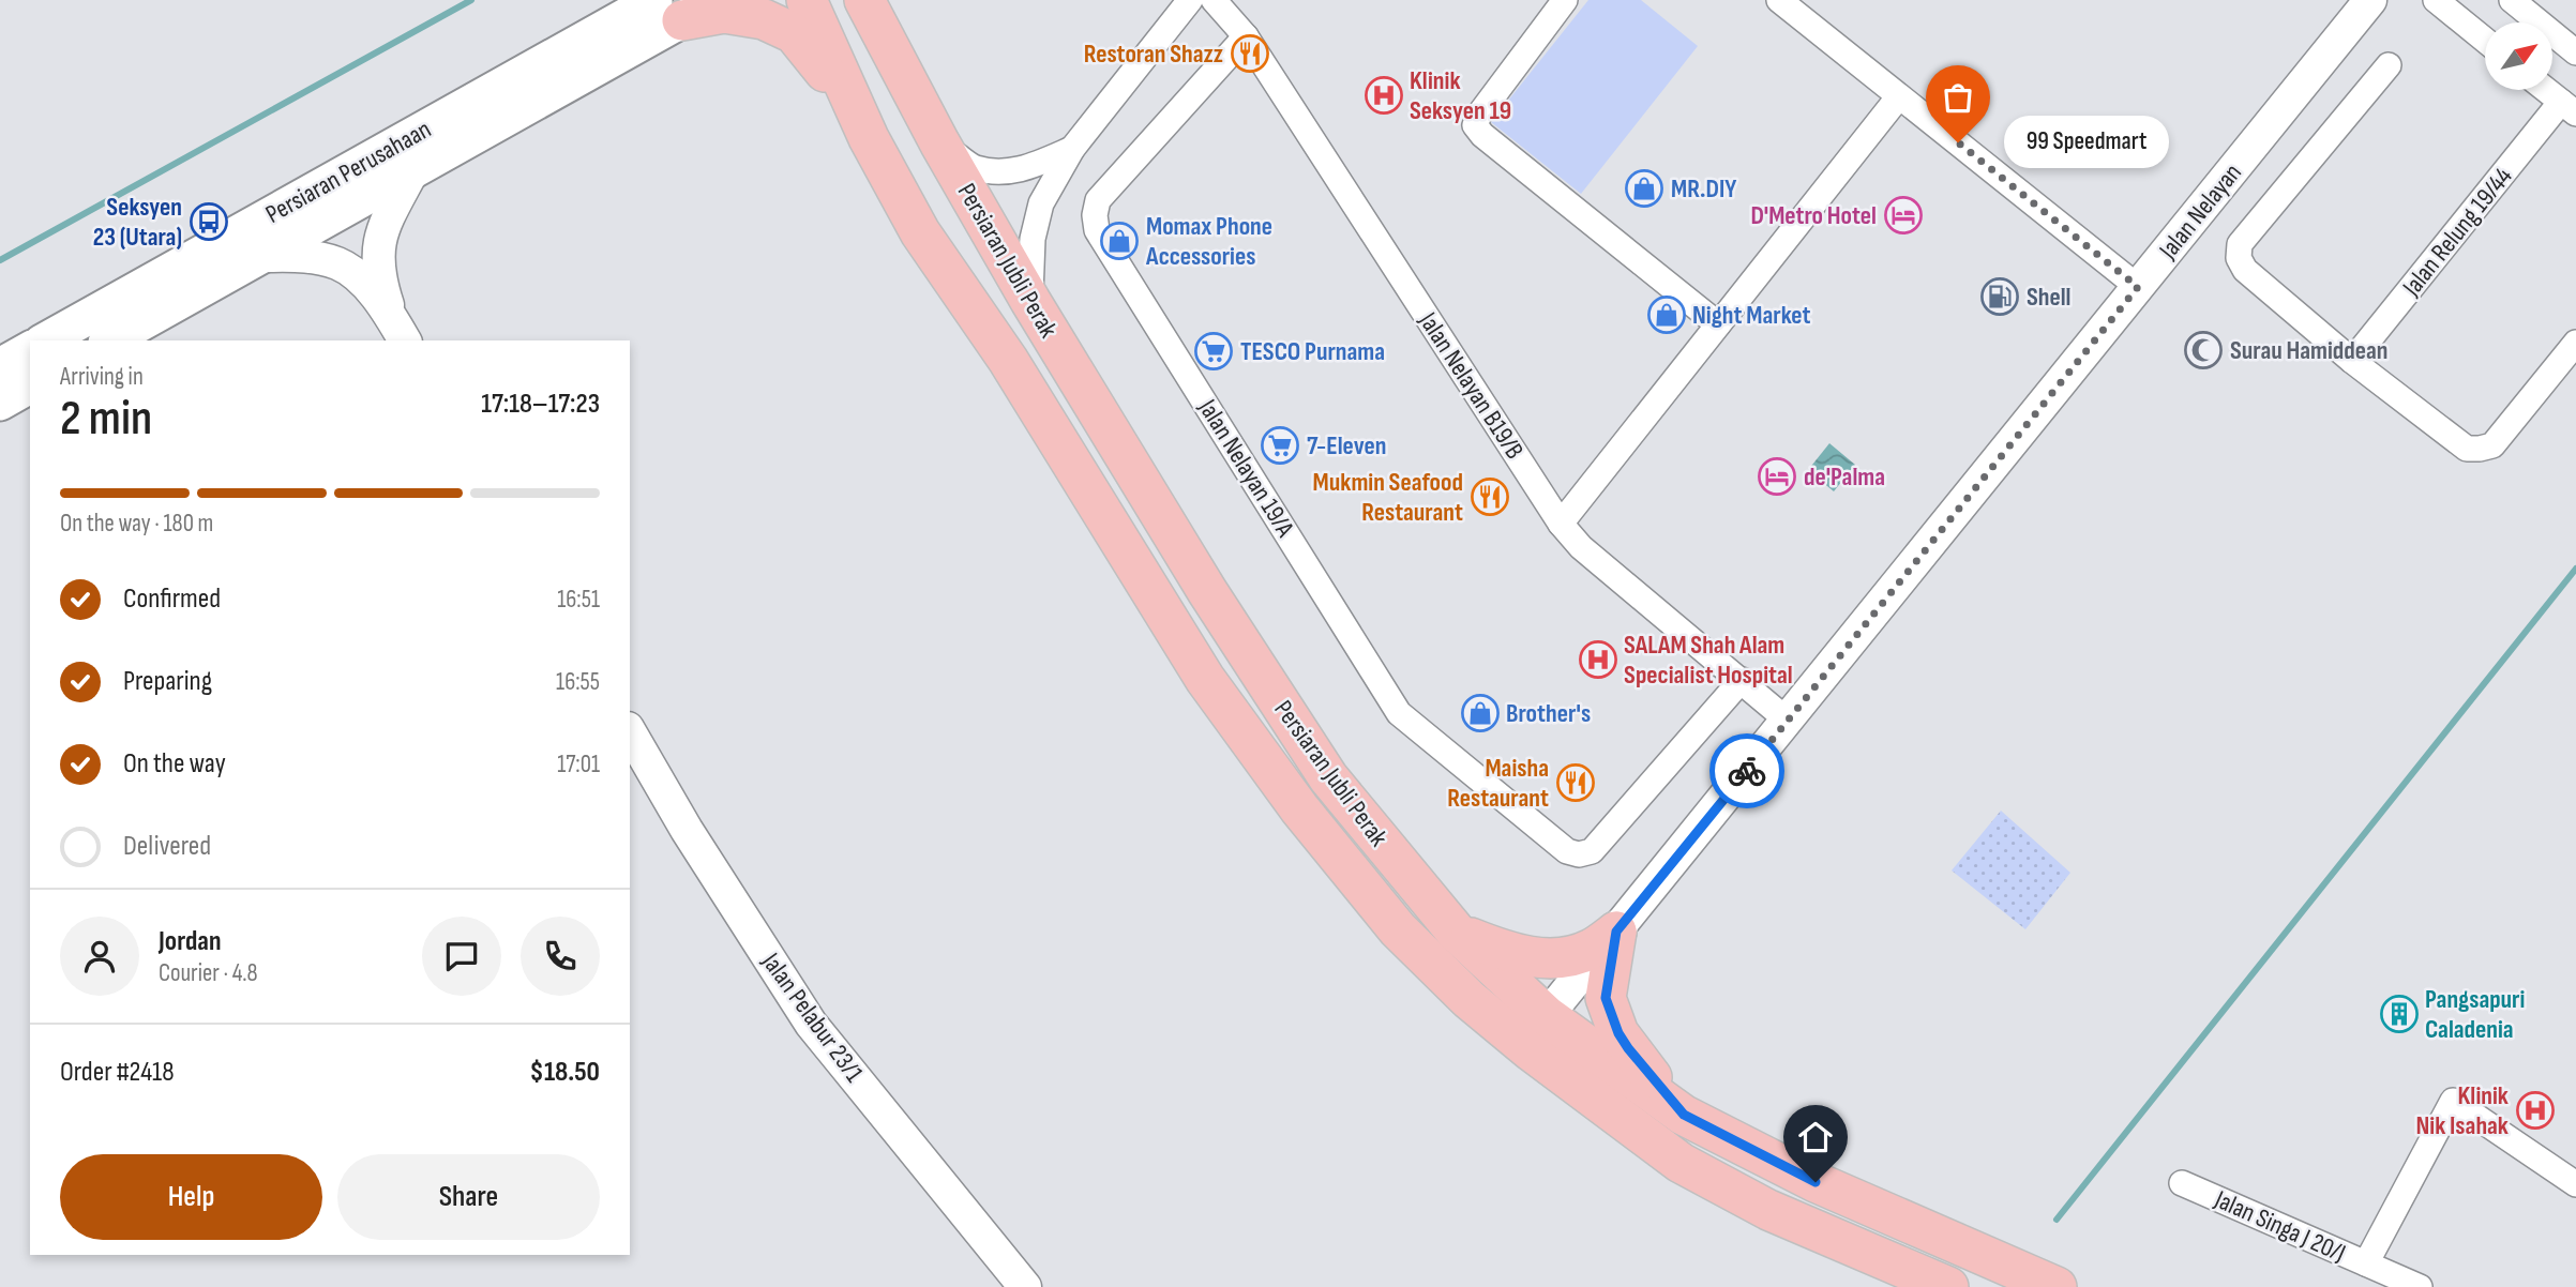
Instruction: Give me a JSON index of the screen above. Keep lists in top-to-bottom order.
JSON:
{
  "streets": {
    "main road": ["Persiaran Perusahaan", "Persiaran Jubli Perak"],
    "street": [
      "Jalan Nelayan",
      "Jalan Relung 19/44",
      "Jalan Nelayan B19/B",
      "Jalan Nelayan 19/A",
      "Jalan Pelabur 23/1",
      "Jalan Singa J 20/J"
    ]
  },
  "crossings": [
    ["Jalan Nelayan", "Persiaran Jubli Perak"],
    ["Jalan Nelayan", "Jalan Nelayan B19/B"],
    ["Jalan Nelayan B19/B", "Jalan Nelayan 19/A"]
  ],
  "places": {
    "restaurant": ["Restoran Shazz", "Mukmin Seafood Restaurant", "Maisha Restaurant"],
    "hospital": ["Klinik Seksyen 19", "SALAM Shah Alam Specialist Hospital", "Klinik Nik Isahak"],
    "other": ["99 Speedmart"],
    "shop": [
      "MR.DIY",
      "Momax Phone Accessories",
      "Night Market",
      "Brother's"
    ],
    "hotel": ["D'Metro Hotel", "de'Palma"],
    "bus stop": ["Seksyen 23 (Utara)"],
    "fuel station": ["Shell"],
    "mosque": ["Surau Hamiddean"],
    "supermarket": ["TESCO Purnama", "7-Eleven"],
    "building": ["Pangsapuri Caladenia"]
  },
  "north": "top right",
  "page": {
    "bubble": "99 Speedmart",
    "heading": ["2 min", "Arriving in", "17:18–17:23"],
    "panel": [
      "Jordan",
      "Courier · 4.8",
      "Order #2418",
      "$18.50"
    ],
    "bar": "On the way · 180 m",
    "list": [
      ["Confirmed", "16:51"],
      ["Preparing", "16:55"],
      ["On the way", "17:01"],
      "Delivered"
    ],
    "buttons": ["Help", "Share"]
  }
}
